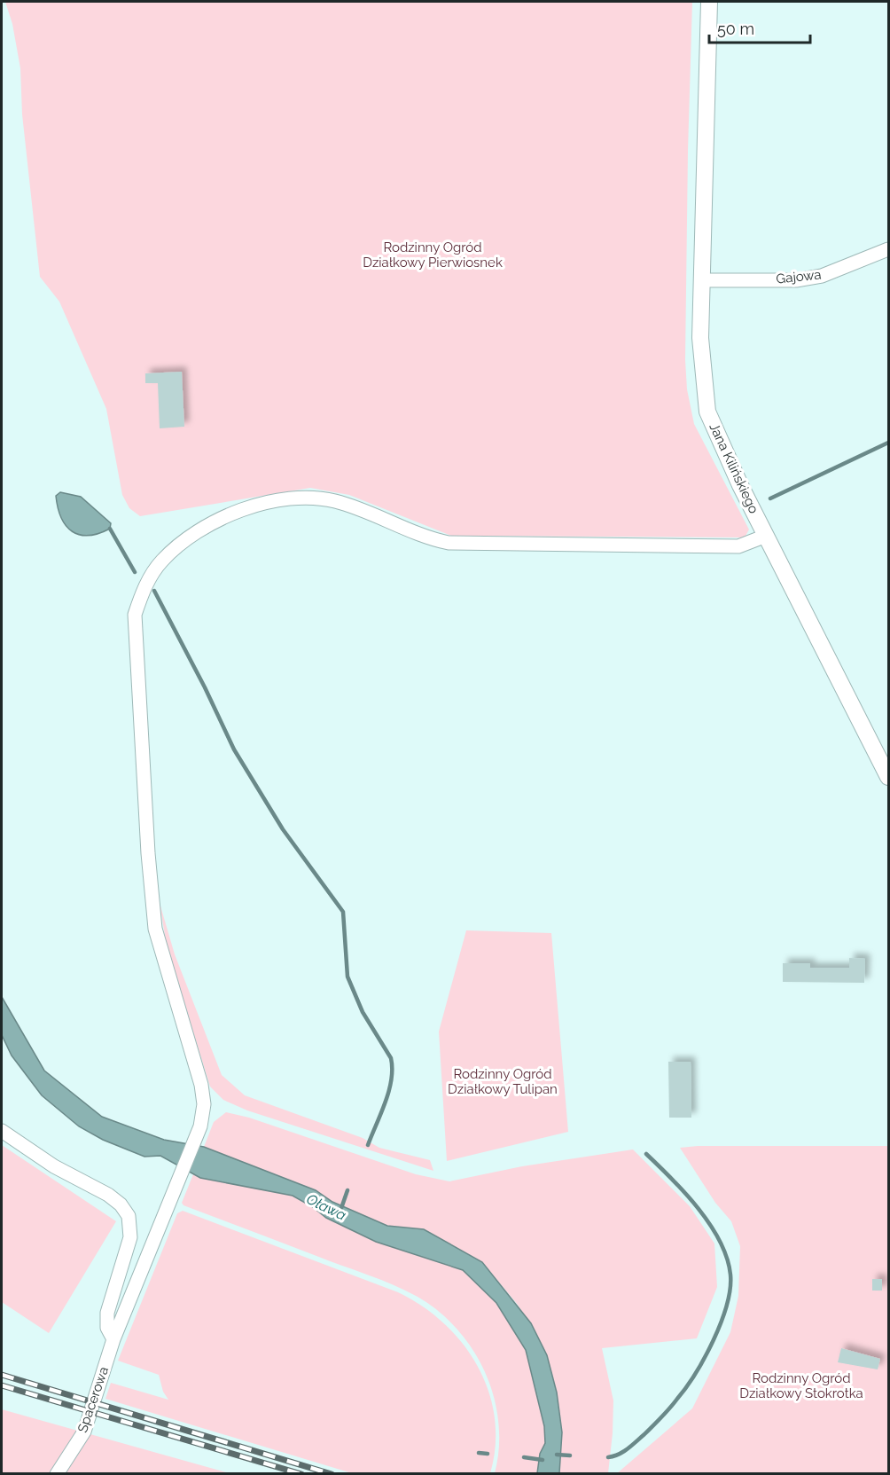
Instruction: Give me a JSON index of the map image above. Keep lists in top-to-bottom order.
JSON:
{
  "streets": {
    "street": ["Gajowa", "Jana Kilińskiego", "Spacerowa"]
  },
  "crossings": [
    ["Gajowa", "Jana Kilińskiego"],
    ["Jana Kilińskiego", "Spacerowa"]
  ],
  "water": ["Oława"],
  "parks": ["Rodzinny Ogród Działkowy Pierwiosnek", "Rodzinny Ogród Działkowy Tulipan", "Rodzinny Ogród Działkowy Stokrotka"],
  "scale_bar": "50 m"
}
